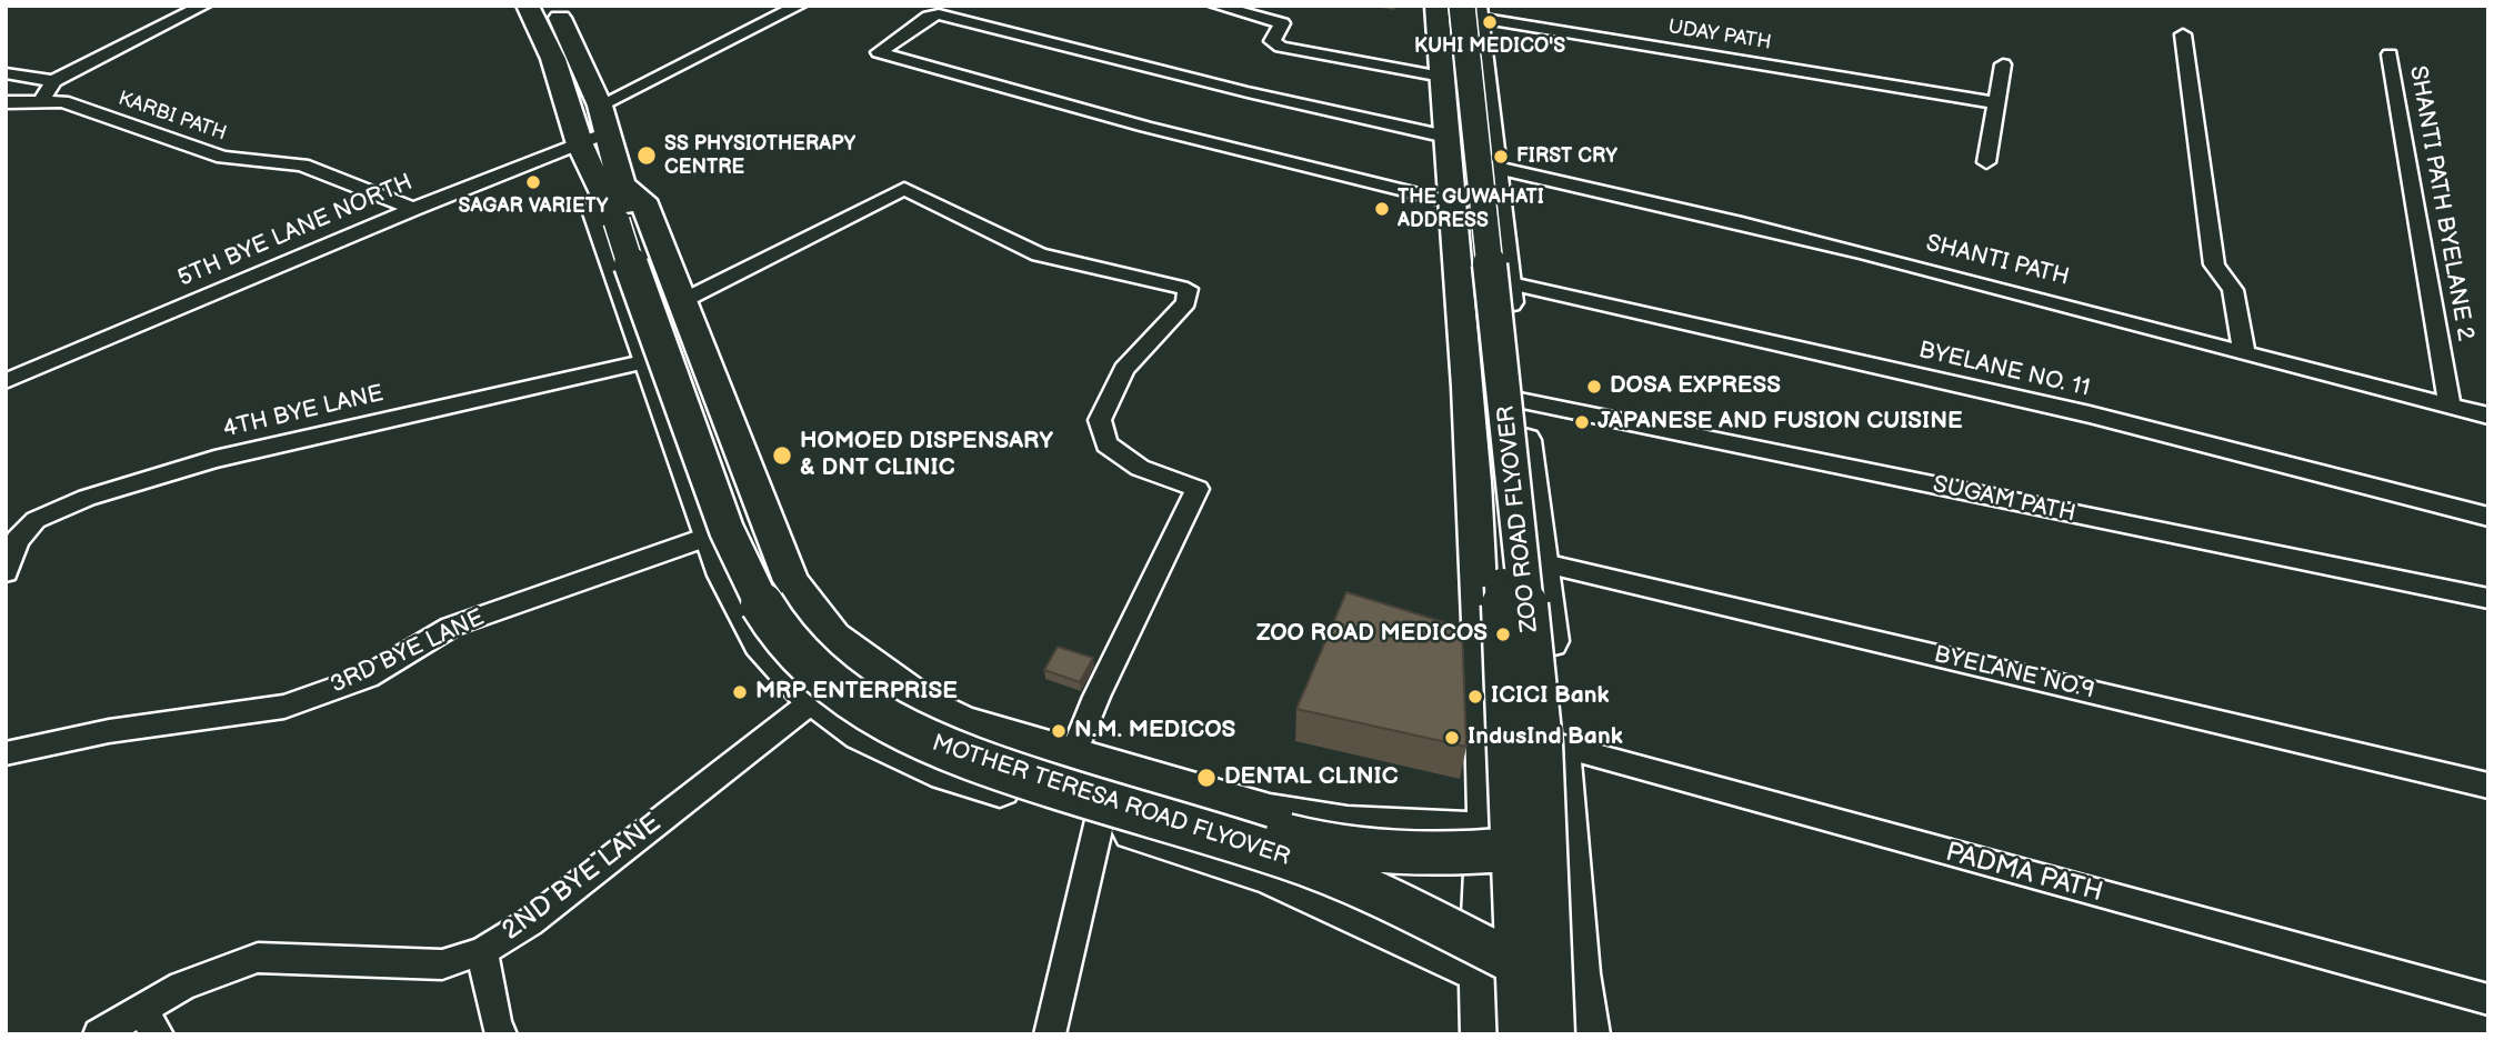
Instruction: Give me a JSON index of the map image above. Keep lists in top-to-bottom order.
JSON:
{
  "streets": {
    "main road": ["ZOO ROAD FLYOVER", "MOTHER TERESA ROAD FLYOVER"],
    "street": [
      "UDAY PATH",
      "KARBI PATH",
      "SHANTI PATH BYELANE 2",
      "5TH BYE LANE NORTH",
      "SHANTI PATH",
      "BYELANE NO. 11",
      "4TH BYE LANE",
      "SUGAM PATH",
      "3RD BYE LANE",
      "BYELANE NO.9",
      "PADMA PATH",
      "2ND BYE LANE"
    ]
  },
  "crossings": [
    ["UDAY PATH", "ZOO ROAD FLYOVER"],
    ["KARBI PATH", "5TH BYE LANE NORTH"],
    ["SHANTI PATH BYELANE 2", "SHANTI PATH"],
    ["ZOO ROAD FLYOVER", "MOTHER TERESA ROAD FLYOVER"]
  ],
  "places": [
    "KUHI MEDICO'S",
    "SS PHYSIOTHERAPY CENTRE",
    "FIRST CRY",
    "SAGAR VARIETY",
    "THE GUWAHATI ADDRESS",
    "DOSA EXPRESS",
    "JAPANESE AND FUSION CUISINE",
    "HOMOED DISPENSARY & DNT CLINIC",
    "ZOO ROAD MEDICOS",
    "MRP ENTERPRISE",
    "ICICI Bank",
    "N.M. MEDICOS",
    "IndusInd Bank",
    "DENTAL CLINIC"
  ]
}
